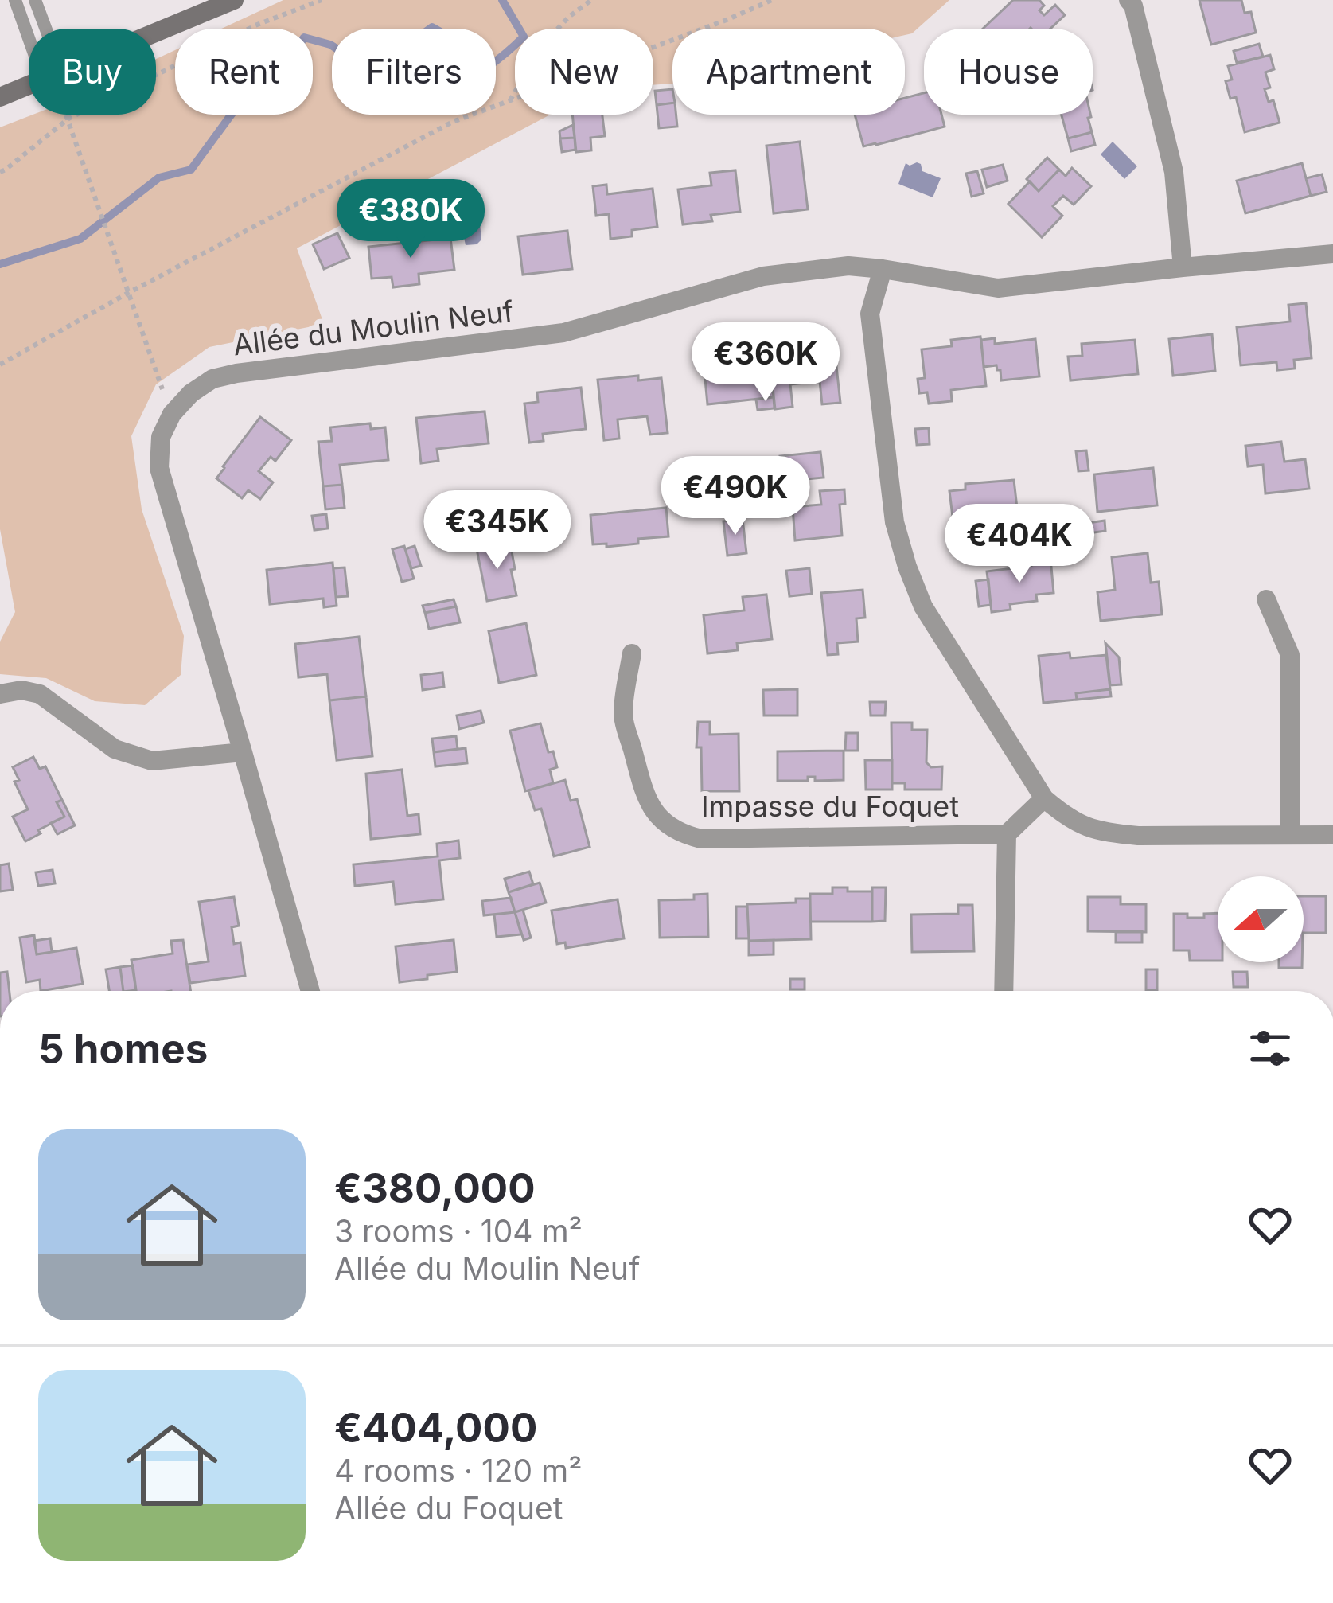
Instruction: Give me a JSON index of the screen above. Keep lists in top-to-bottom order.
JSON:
{
  "streets": {
    "street": ["Allée du Moulin Neuf", "Impasse du Foquet"]
  },
  "north": "left",
  "page": {
    "chip": [
      "Buy",
      "Rent",
      "Filters",
      "New",
      "Apartment",
      "House"
    ],
    "price": [
      "€380K",
      "€360K",
      "€490K",
      "€345K",
      "€404K"
    ],
    "heading": "5 homes",
    "list": [
      {
        "name": "€380,000",
        "note": "3 rooms · 104 m² · Allée du Moulin Neuf"
      },
      {
        "name": "€404,000",
        "note": "4 rooms · 120 m² · Allée du Foquet"
      }
    ]
  }
}
